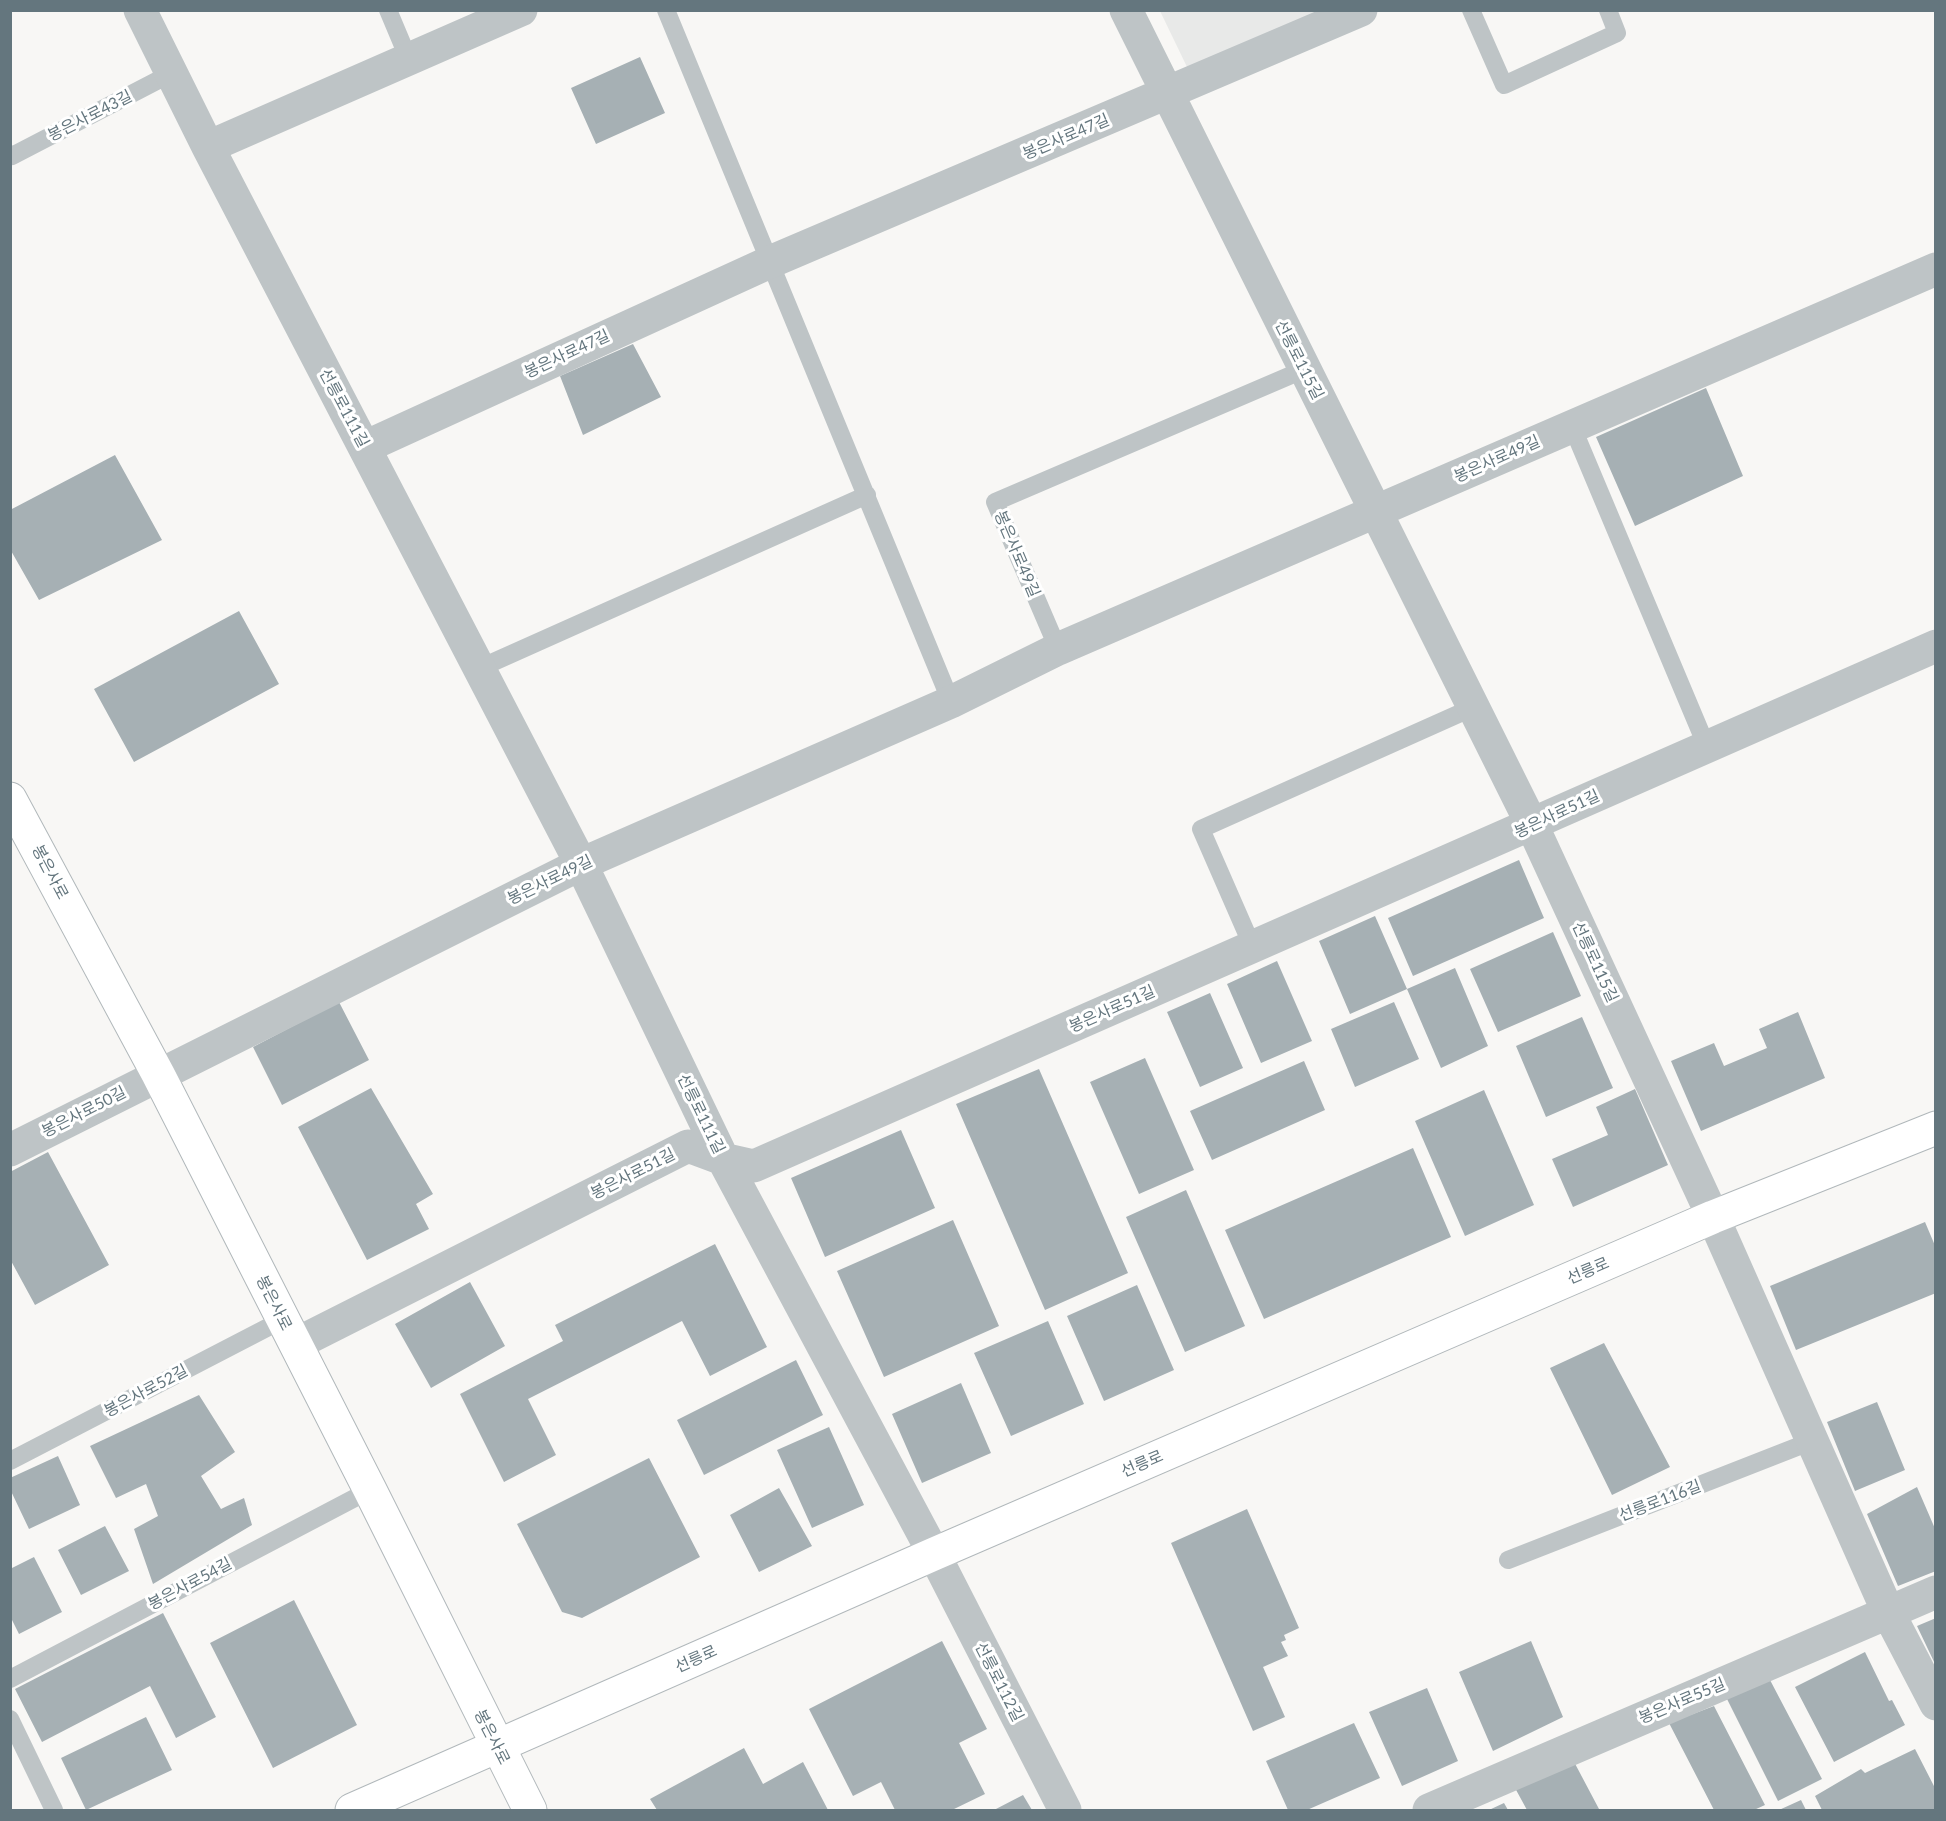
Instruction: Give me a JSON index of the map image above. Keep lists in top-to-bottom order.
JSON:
{
  "streets": {
    "main road": ["봉은사로", "선릉로"],
    "street": [
      "봉은사로47길",
      "선릉로115길",
      "선릉로111길",
      "봉은사로49길",
      "봉은사로51길",
      "봉은사로50길",
      "선릉로112길",
      "봉은사로55길"
    ],
    "lane": [
      "봉은사로43길",
      "봉은사로52길",
      "선릉로116길",
      "봉은사로54길"
    ]
  },
  "crossings": [
    ["봉은사로43길", "선릉로111길"],
    ["봉은사로47길", "선릉로115길"],
    ["봉은사로47길", "선릉로111길"],
    ["선릉로115길", "봉은사로49길"],
    ["선릉로115길", "봉은사로51길"],
    ["선릉로115길", "선릉로"],
    ["선릉로111길", "봉은사로49길"],
    ["선릉로111길", "봉은사로51길"],
    ["선릉로111길", "선릉로"],
    ["선릉로111길", "선릉로112길"],
    ["봉은사로49길", "봉은사로"],
    ["봉은사로49길", "봉은사로50길"],
    ["봉은사로51길", "봉은사로"],
    ["봉은사로51길", "봉은사로52길"],
    ["봉은사로", "봉은사로50길"],
    ["봉은사로", "선릉로"],
    ["봉은사로", "봉은사로52길"],
    ["봉은사로", "봉은사로54길"],
    ["선릉로", "선릉로112길"]
  ]
}
